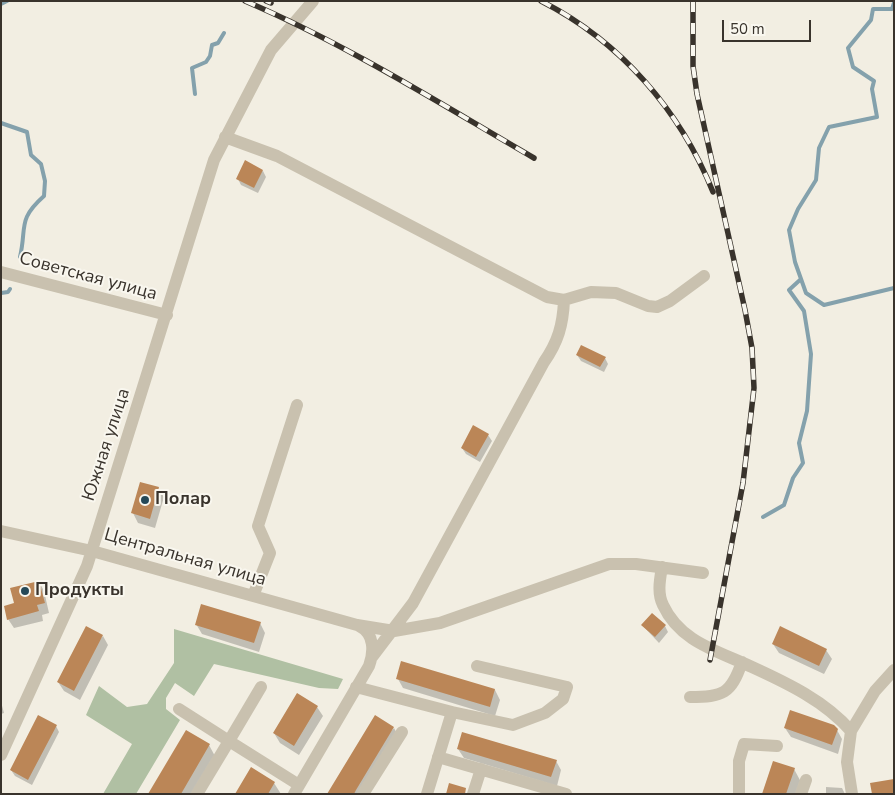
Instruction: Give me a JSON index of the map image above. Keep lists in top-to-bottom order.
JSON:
{
  "streets": {
    "street": ["Советская улица", "Южная улица", "Центральная улица"]
  },
  "crossings": [
    ["Советская улица", "Южная улица"],
    ["Южная улица", "Центральная улица"]
  ],
  "places": ["Полар", "Продукты"],
  "scale_bar": "50 m"
}
